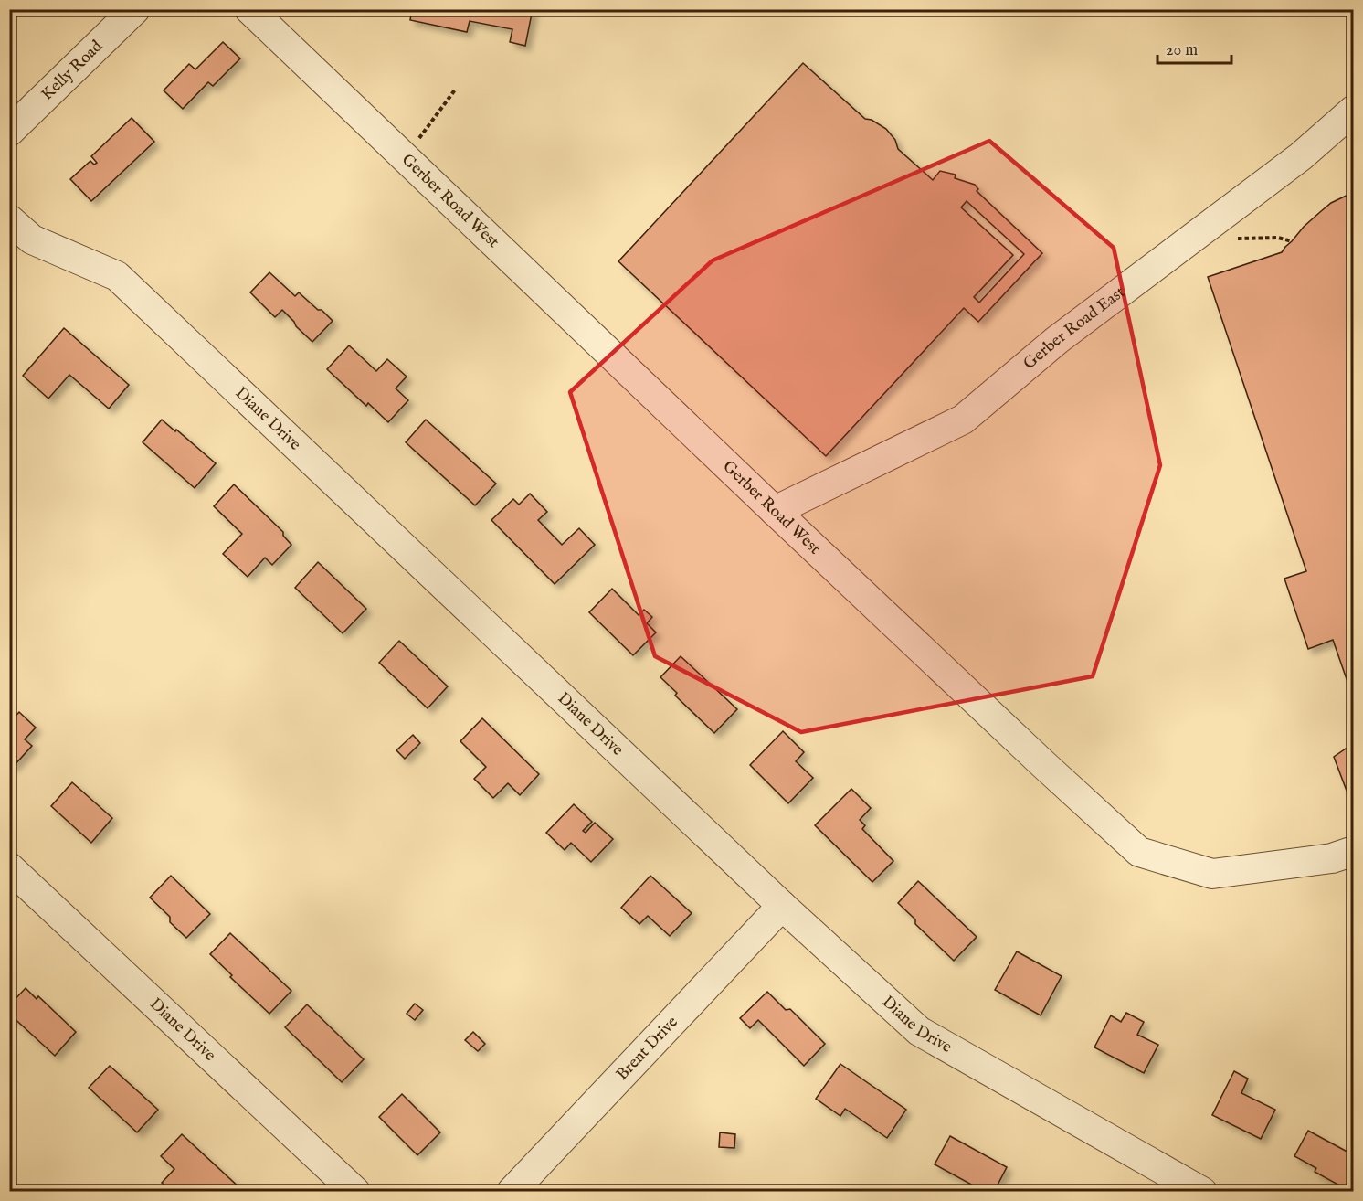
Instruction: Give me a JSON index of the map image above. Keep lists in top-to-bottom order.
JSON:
{
  "streets": {
    "street": [
      "Kelly Road",
      "Gerber Road West",
      "Gerber Road East",
      "Diane Drive",
      "Brent Drive"
    ]
  },
  "crossings": [
    ["Gerber Road West", "Gerber Road East"],
    ["Diane Drive", "Brent Drive"]
  ],
  "scale_bar": "20 m"
}
